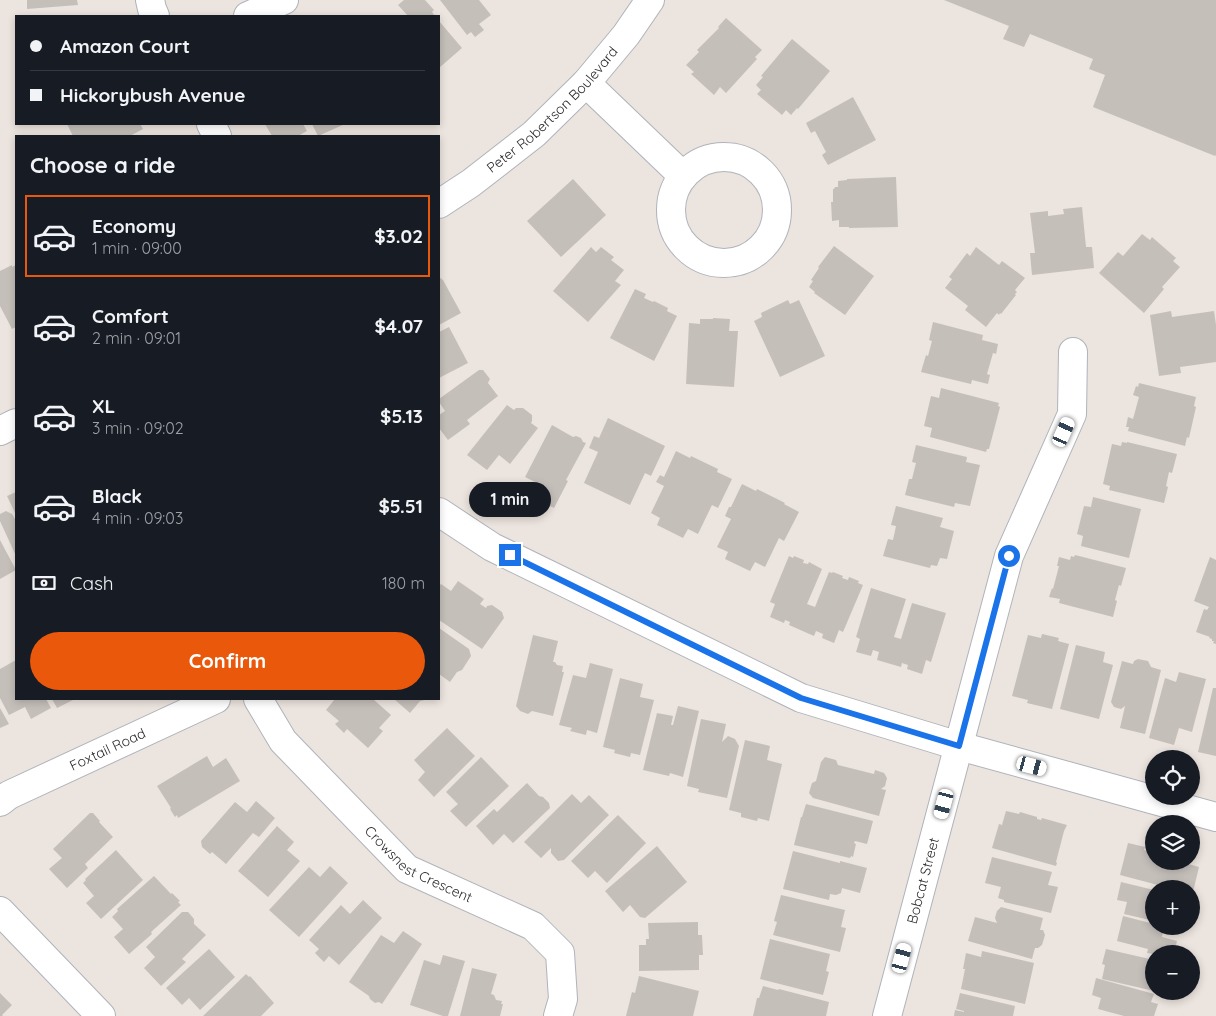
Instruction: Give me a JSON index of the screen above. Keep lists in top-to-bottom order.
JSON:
{
  "streets": {
    "street": [
      "Peter Robertson Boulevard",
      "Foxtail Road",
      "Crowsnest Crescent",
      "Bobcat Street"
    ]
  },
  "page": {
    "banner": ["Amazon Court", "Hickorybush Avenue"],
    "heading": "Choose a ride",
    "list": [
      {
        "name": "Economy",
        "note": "1 min · 09:00",
        "value": "$3.02"
      },
      {
        "name": "Comfort",
        "note": "2 min · 09:01",
        "value": "$4.07"
      },
      {
        "name": "XL",
        "note": "3 min · 09:02",
        "value": "$5.13"
      },
      {
        "name": "Black",
        "note": "4 min · 09:03",
        "value": "$5.51"
      }
    ],
    "bubble": "1 min",
    "pay": ["Cash", "180 m"],
    "buttons": "Confirm",
    "map_buttons": ["+", "−"]
  }
}
